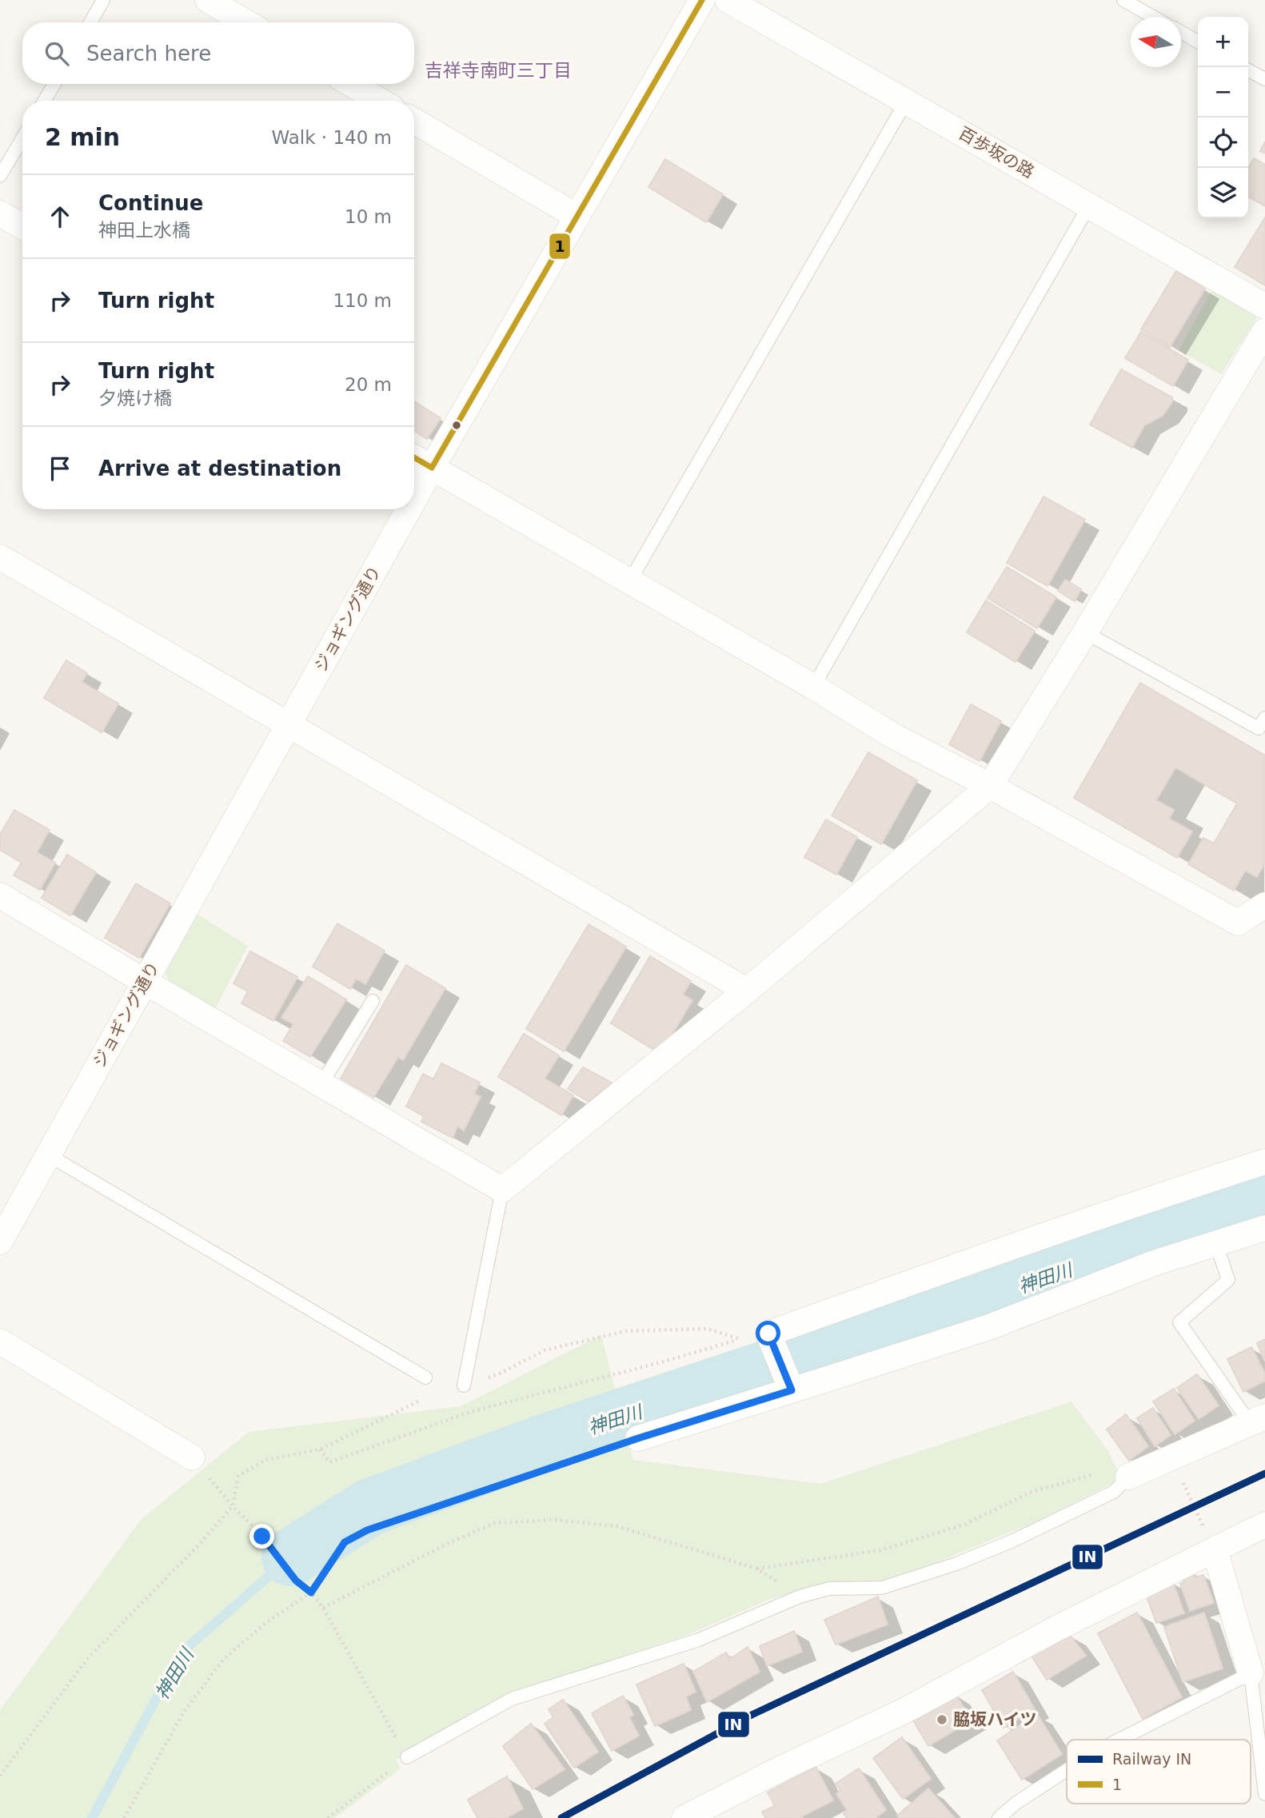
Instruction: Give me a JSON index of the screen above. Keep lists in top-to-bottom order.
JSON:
{
  "streets": {
    "street": ["百歩坂の路", "ジョギング通り"]
  },
  "districts": ["吉祥寺南町三丁目"],
  "water": ["神田川"],
  "places": ["脇坂ハイツ"],
  "lines": ["transit line 1", "rail line IN"],
  "legend": ["Railway IN", "1"],
  "north": "left",
  "page": {
    "map_buttons": ["+", "−"],
    "search": "Search here",
    "heading": ["2 min", "Walk · 140 m"],
    "list": [
      ["Continue", "神田上水橋", "10 m"],
      ["Turn right", "110 m"],
      ["Turn right", "夕焼け橋", "20 m"],
      "Arrive at destination"
    ]
  }
}
